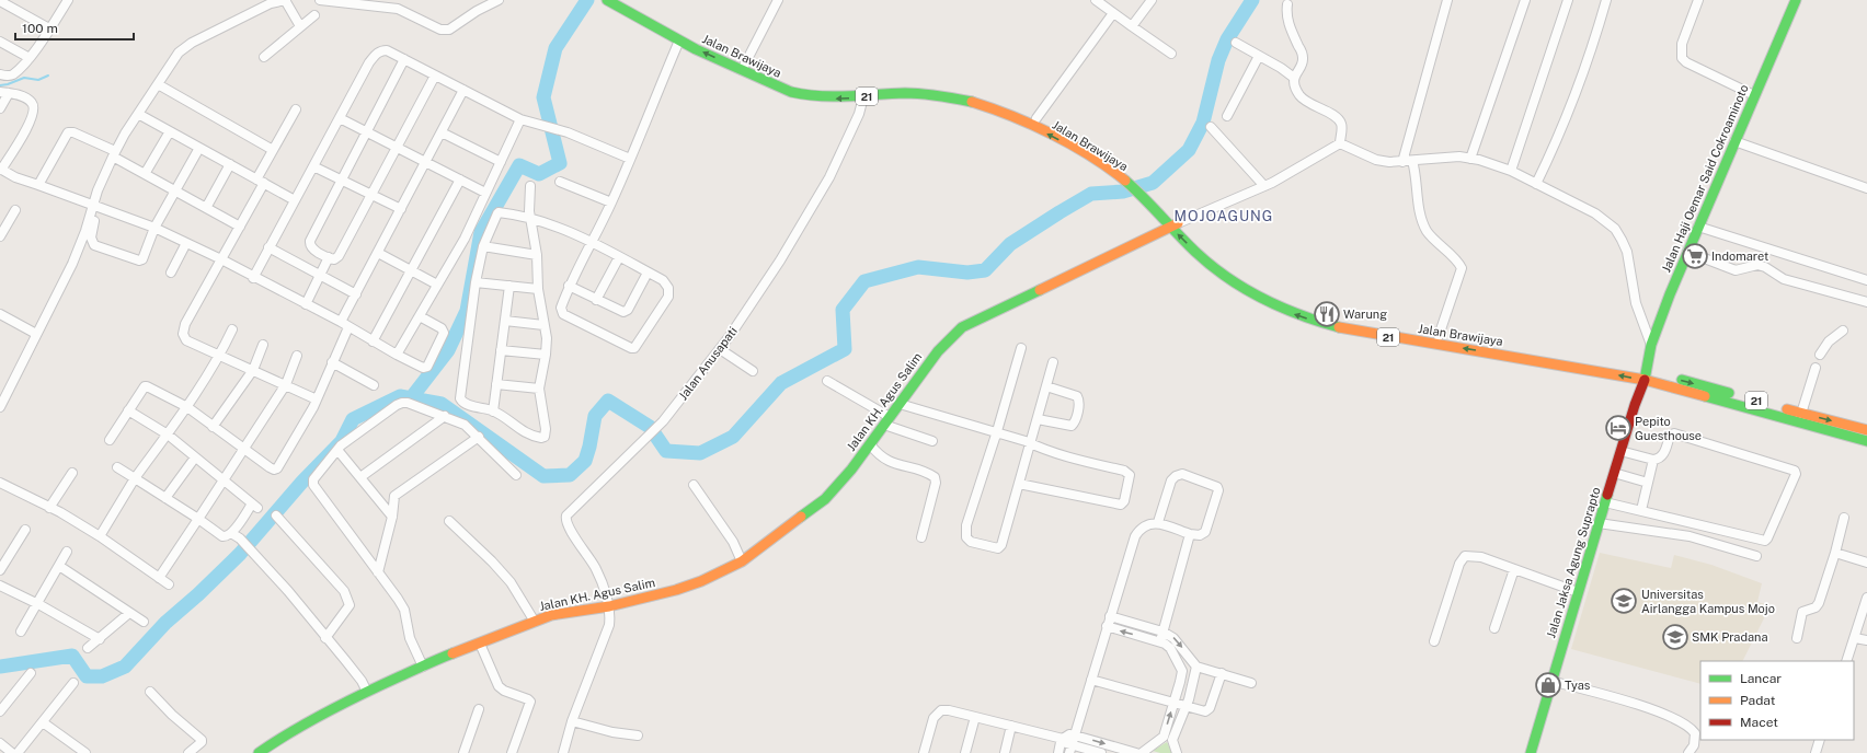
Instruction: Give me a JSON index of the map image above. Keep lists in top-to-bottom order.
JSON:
{
  "streets": {
    "main road": [
      "Jalan Brawijaya",
      "21",
      "Jalan Haji Oemar Said Cokroaminoto",
      "Jalan KH. Agus Salim",
      "Jalan Jaksa Agung Suprapto"
    ],
    "street": ["Jalan Anusapati"]
  },
  "crossings": [
    ["Jalan Brawijaya", "21"],
    ["Jalan Brawijaya", "Jalan Haji Oemar Said Cokroaminoto"],
    ["Jalan Brawijaya", "Jalan Anusapati"],
    ["Jalan Brawijaya", "Jalan KH. Agus Salim"],
    ["Jalan Brawijaya", "Jalan Jaksa Agung Suprapto"],
    ["21", "Jalan Haji Oemar Said Cokroaminoto"],
    ["21", "Jalan Jaksa Agung Suprapto"],
    ["Jalan Haji Oemar Said Cokroaminoto", "Jalan Jaksa Agung Suprapto"],
    ["Jalan Anusapati", "Jalan KH. Agus Salim"]
  ],
  "districts": ["MOJOAGUNG"],
  "places": {
    "supermarket": ["Indomaret"],
    "restaurant": ["Warung"],
    "hotel": ["Pepito Guesthouse"],
    "school or university": ["Universitas Airlangga Kampus Mojo", "SMK Pradana"],
    "shop": ["Tyas"]
  },
  "legend": ["Lancar", "Padat", "Macet"],
  "scale_bar": "100 m"
}
